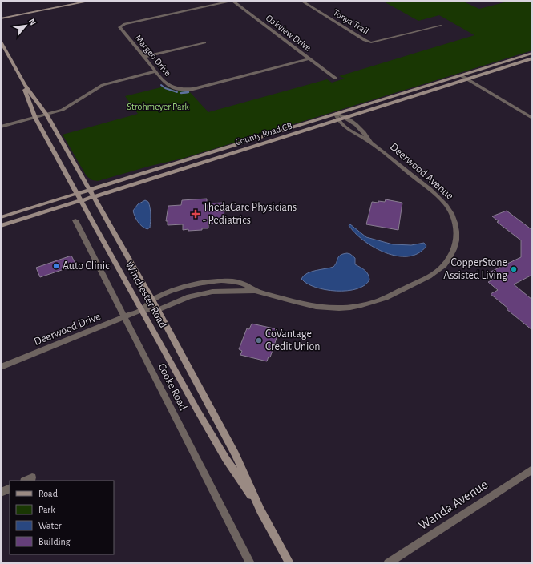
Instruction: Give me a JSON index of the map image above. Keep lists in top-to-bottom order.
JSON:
{
  "streets": {
    "main road": ["County Road CB", "Winchester Road"],
    "street": [
      "Tonya Trail",
      "Oakview Drive",
      "Margeo Drive",
      "Deerwood Avenue",
      "Deerwood Drive",
      "Cooke Road",
      "Wanda Avenue"
    ]
  },
  "crossings": [
    ["Oakview Drive", "Margeo Drive"],
    ["County Road CB", "Deerwood Avenue"],
    ["County Road CB", "Winchester Road"],
    ["Deerwood Avenue", "Winchester Road"],
    ["Deerwood Avenue", "Deerwood Drive"],
    ["Winchester Road", "Deerwood Drive"],
    ["Deerwood Drive", "Cooke Road"]
  ],
  "parks": ["Strohmeyer Park"],
  "places": {
    "health": ["ThedaCare Physicians - Pediatrics"],
    "other": ["Auto Clinic", "CopperStone Assisted Living", "CoVantage Credit Union"]
  },
  "legend": [
    "Road",
    "Park",
    "Water",
    "Building"
  ],
  "north": "top right"
}
